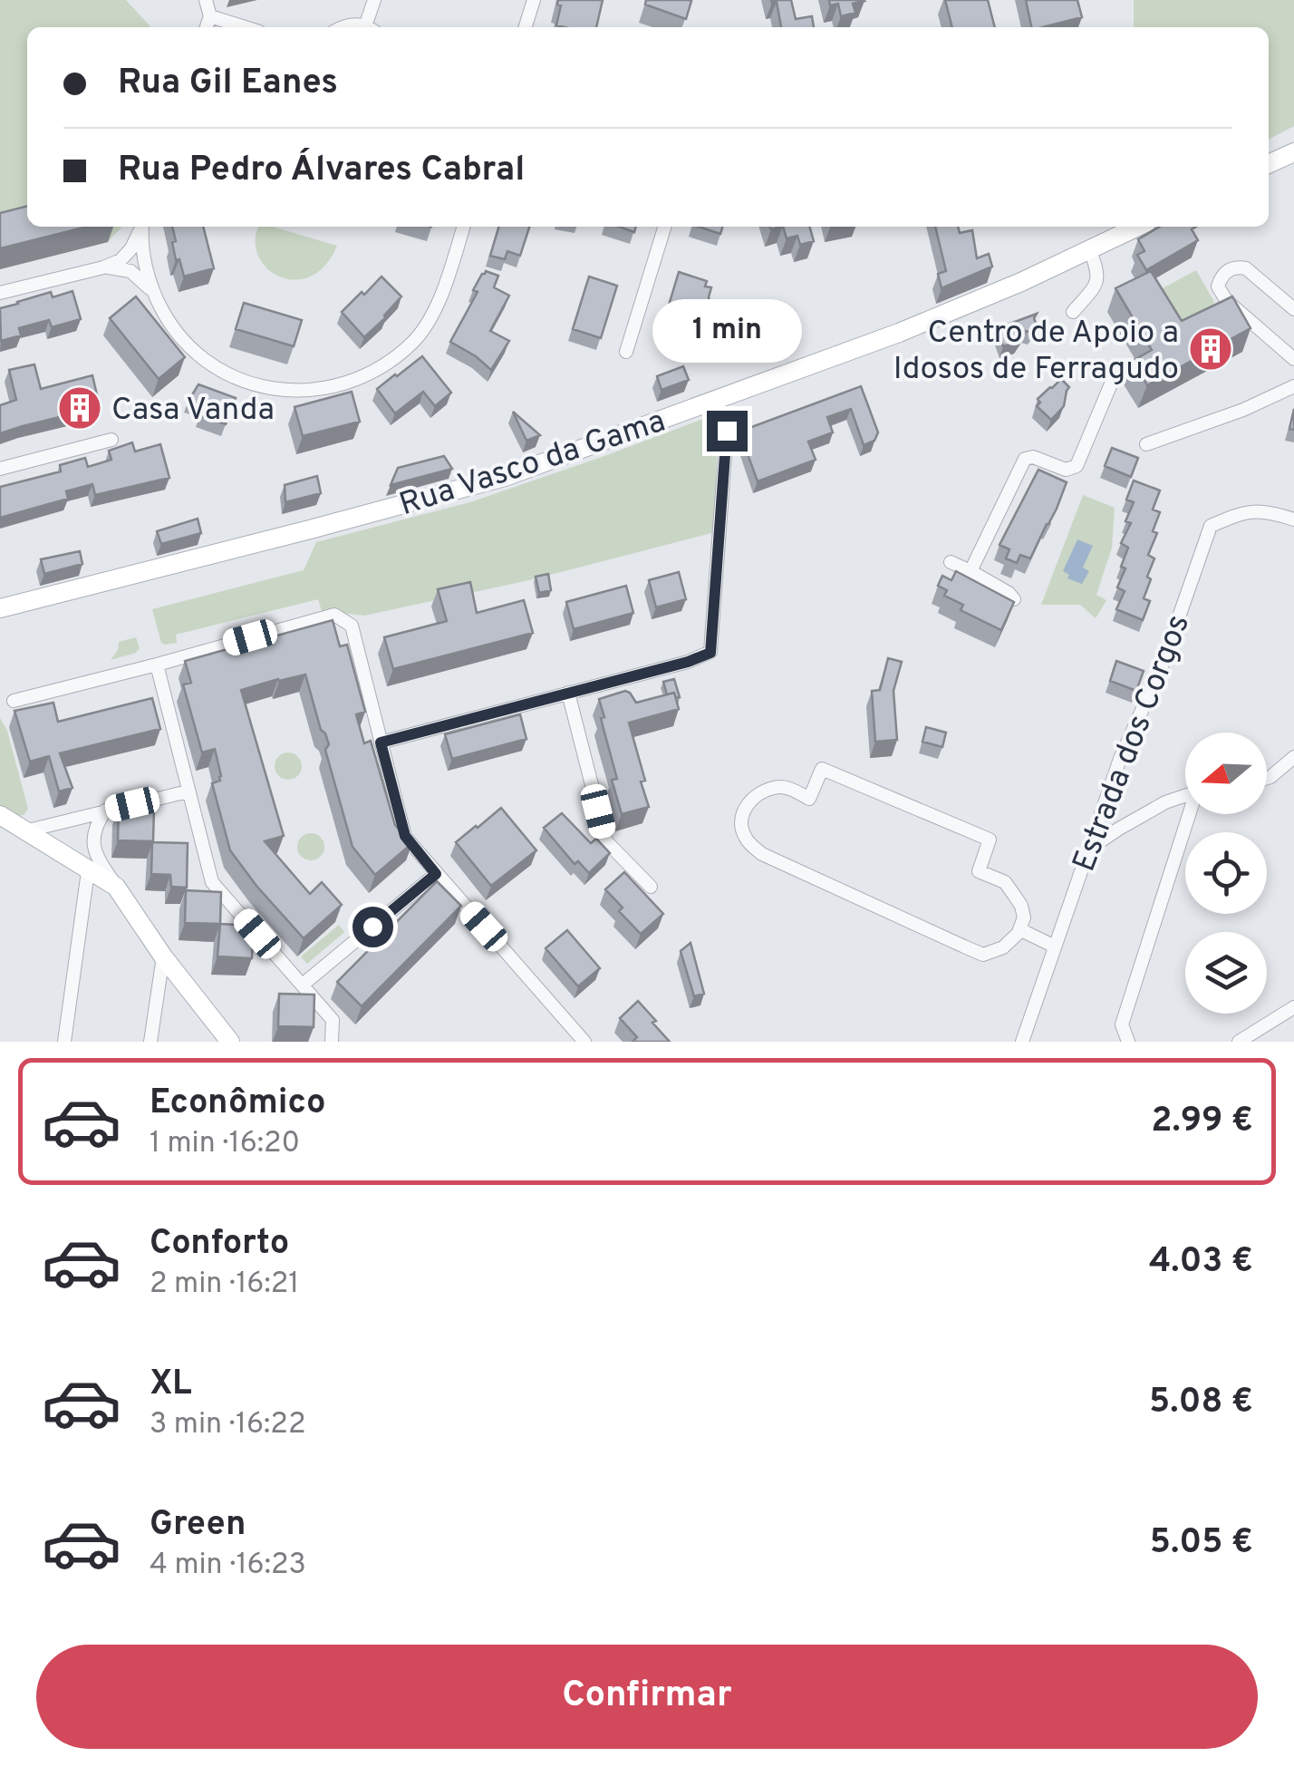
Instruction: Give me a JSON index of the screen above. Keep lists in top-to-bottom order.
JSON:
{
  "streets": {
    "street": ["Rua Vasco da Gama", "Estrada dos Corgos"]
  },
  "places": {
    "building": ["Centro de Apoio a Idosos de Ferragudo", "Casa Vanda"]
  },
  "north": "left",
  "page": {
    "banner": ["Rua Gil Eanes", "Rua Pedro Álvares Cabral"],
    "bubble": "1 min",
    "list": [
      {
        "name": "Econômico",
        "note": "1 min · 16:20",
        "value": "2.99 €"
      },
      {
        "name": "Conforto",
        "note": "2 min · 16:21",
        "value": "4.03 €"
      },
      {
        "name": "XL",
        "note": "3 min · 16:22",
        "value": "5.08 €"
      },
      {
        "name": "Green",
        "note": "4 min · 16:23",
        "value": "5.05 €"
      }
    ],
    "buttons": "Confirmar"
  }
}
